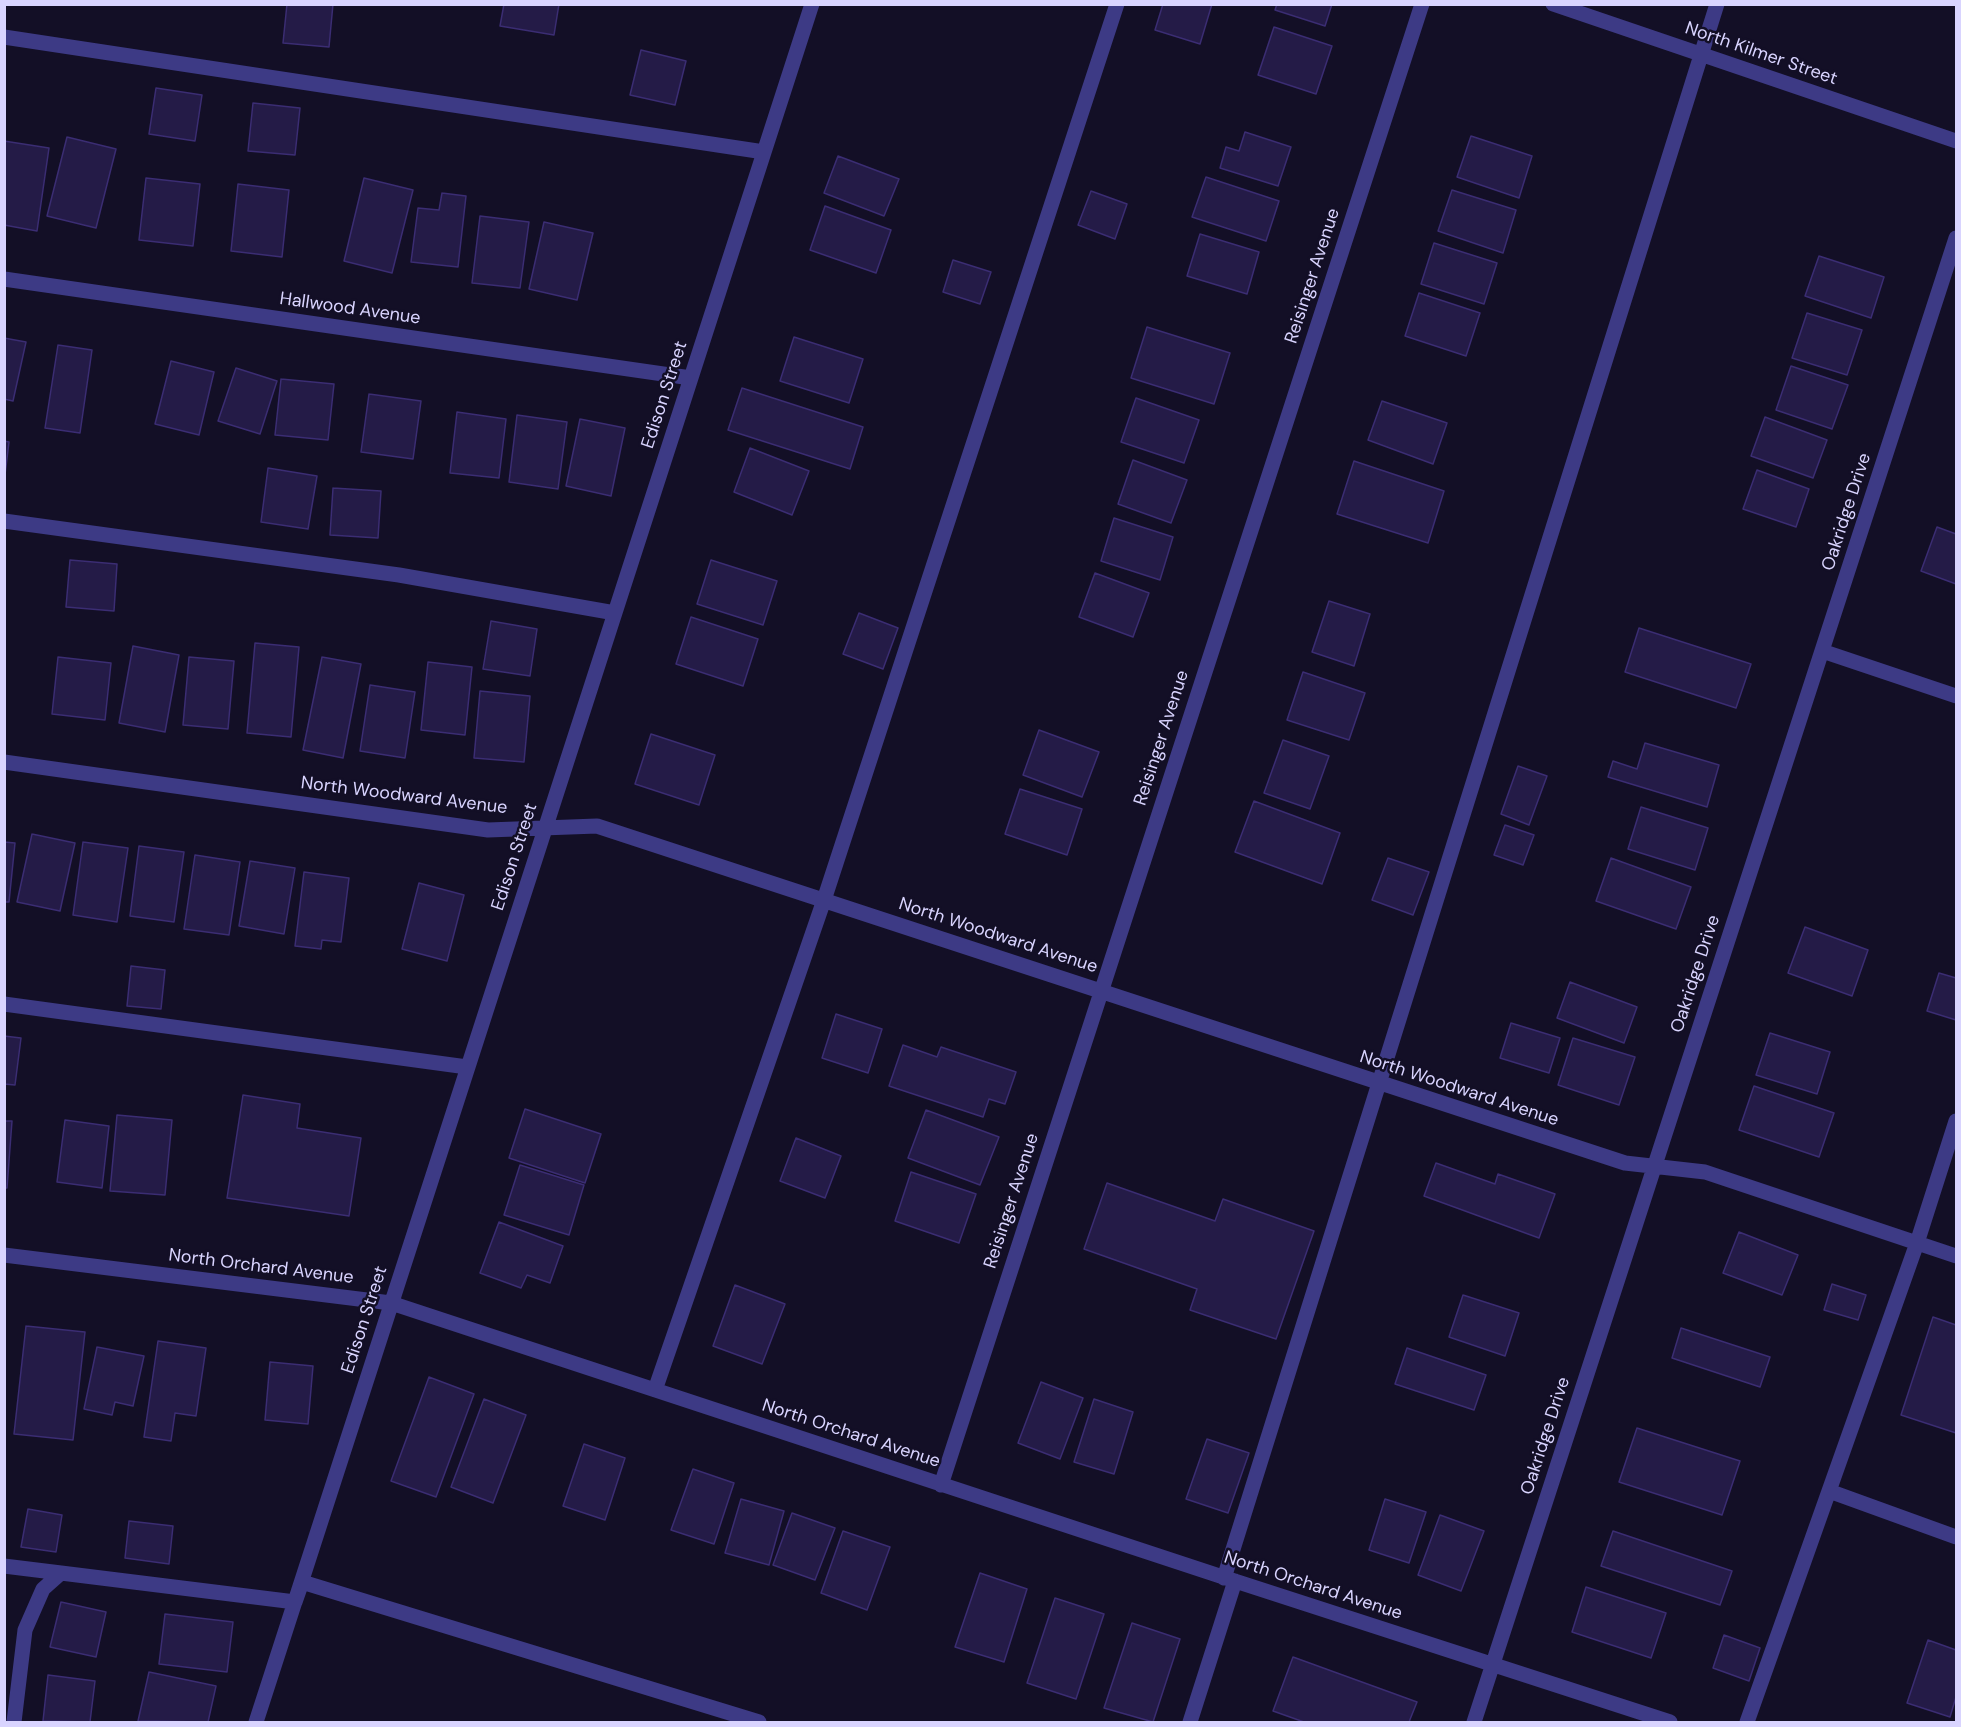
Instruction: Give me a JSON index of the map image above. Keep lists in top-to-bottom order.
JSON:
{
  "streets": {
    "street": [
      "North Kilmer Street",
      "Reisinger Avenue",
      "Hallwood Avenue",
      "Edison Street",
      "Oakridge Drive",
      "North Woodward Avenue",
      "North Orchard Avenue"
    ]
  },
  "crossings": [
    ["Reisinger Avenue", "North Woodward Avenue"],
    ["Reisinger Avenue", "North Orchard Avenue"],
    ["Hallwood Avenue", "Edison Street"],
    ["Edison Street", "North Woodward Avenue"],
    ["Edison Street", "North Orchard Avenue"],
    ["Oakridge Drive", "North Woodward Avenue"],
    ["Oakridge Drive", "North Orchard Avenue"]
  ]
}
